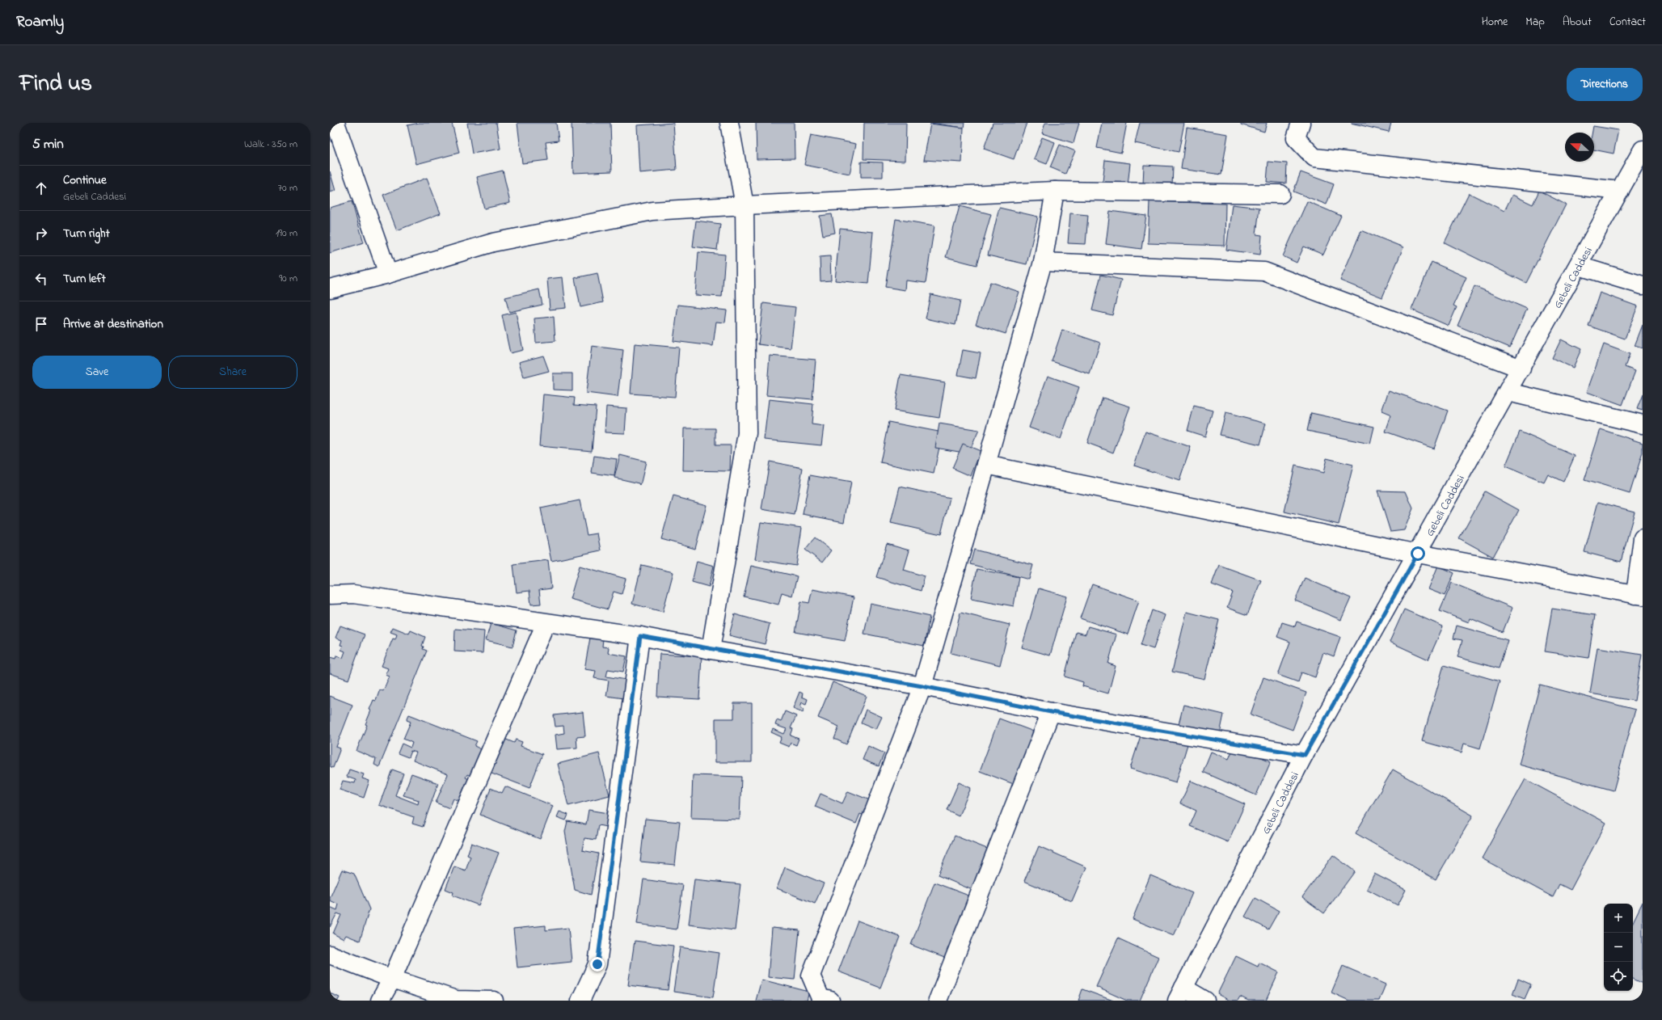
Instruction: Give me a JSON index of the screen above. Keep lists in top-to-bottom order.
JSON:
{
  "streets": {
    "street": ["Gebeli Caddesi"]
  },
  "north": "left",
  "page": {
    "header": "Roamly",
    "nav": [
      "Home",
      "Map",
      "About",
      "Contact"
    ],
    "title": "Find us",
    "buttons": [
      "Directions",
      ["Save", "Share"]
    ],
    "heading": ["5 min", "Walk · 350 m"],
    "list": [
      ["Continue", "Gebeli Caddesi", "70 m"],
      ["Turn right", "190 m"],
      ["Turn left", "90 m"],
      "Arrive at destination"
    ],
    "map_buttons": ["+", "−"]
  }
}
